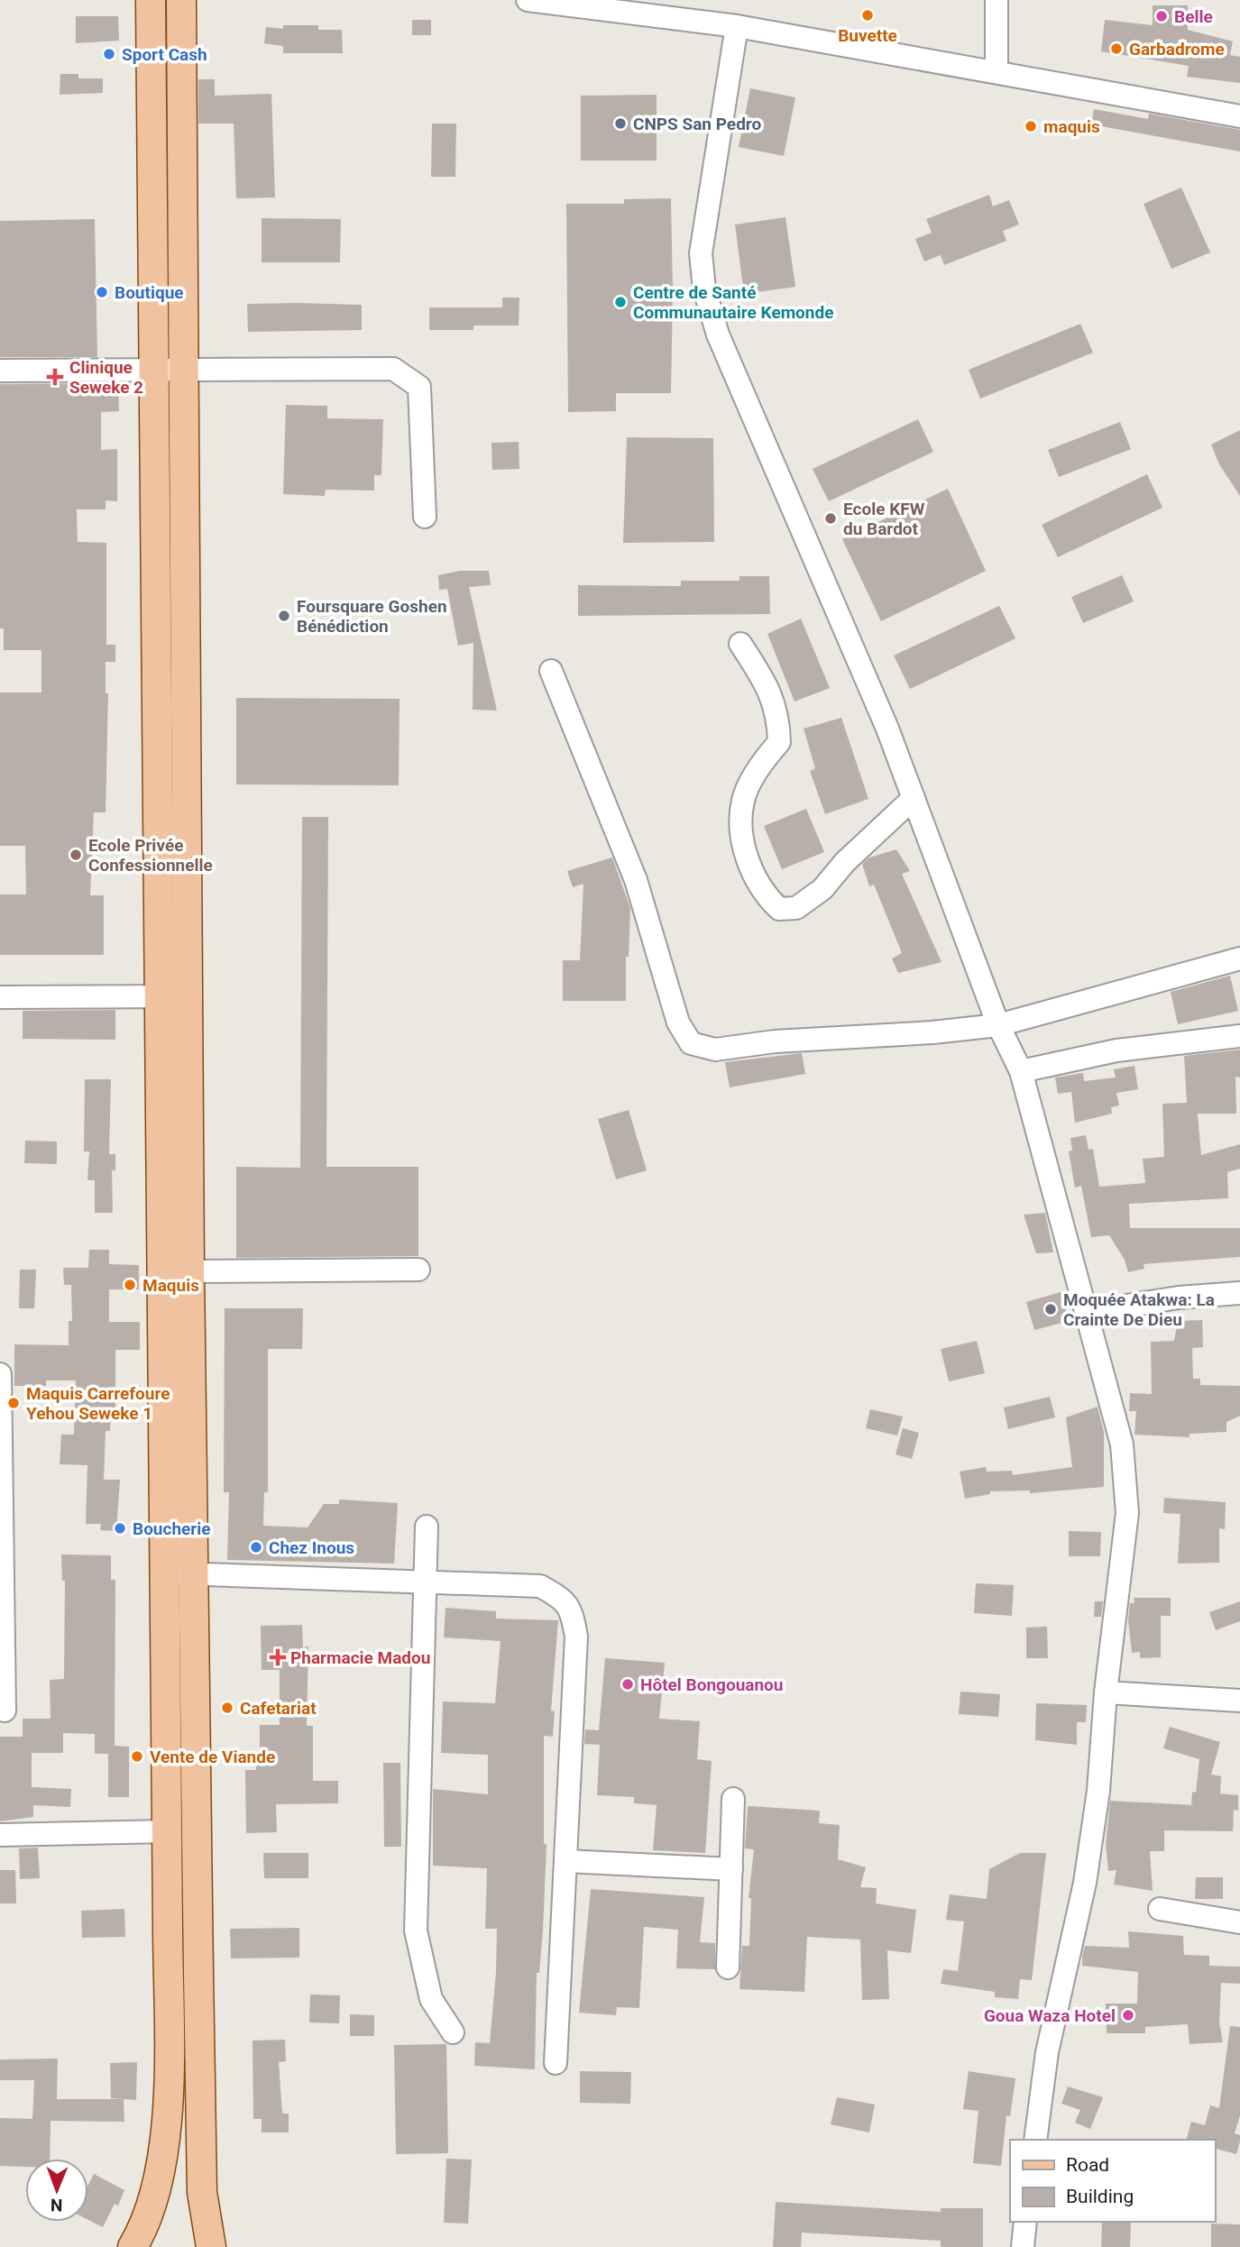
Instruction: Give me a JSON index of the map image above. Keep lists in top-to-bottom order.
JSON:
{
  "places": {
    "other": [
      "Buvette",
      "Belle",
      "Garbadrome",
      "Sport Cash",
      "CNPS San Pedro",
      "maquis",
      "Boutique",
      "Centre de Santé Communautaire Kemonde",
      "Ecole KFW du Bardot",
      "Foursquare Goshen Bénédiction",
      "Ecole Privée Confessionnelle",
      "Maquis",
      "Moquée Atakwa: La Crainte De Dieu",
      "Maquis Carrefoure Yehou Seweke 1",
      "Boucherie",
      "Chez Inous",
      "Hôtel Bongouanou",
      "Cafetariat",
      "Vente de Viande",
      "Goua Waza Hotel"
    ],
    "health": ["Clinique Seweke 2", "Pharmacie Madou"]
  },
  "legend": ["Road", "Building"],
  "north": "bottom"
}
